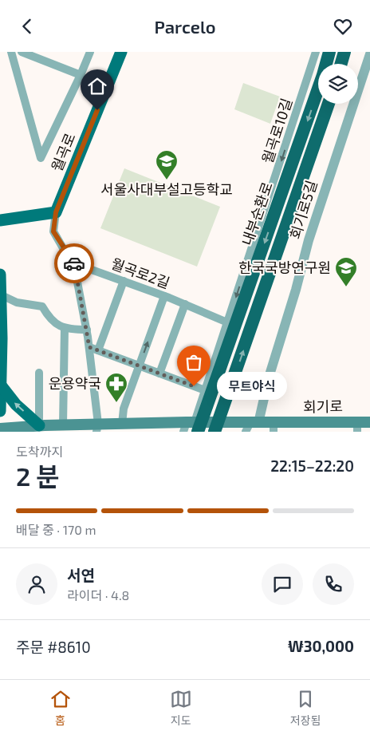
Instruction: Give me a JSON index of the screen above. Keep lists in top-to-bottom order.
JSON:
{
  "streets": {
    "highway": ["내부순환로"],
    "main road": ["월곡로", "회기로"],
    "street": ["월곡로10길", "회기로5길", "월곡로2길"]
  },
  "crossings": [
    ["월곡로10길", "내부순환로"],
    ["월곡로10길", "월곡로2길"],
    ["월곡로10길", "회기로"],
    ["월곡로", "월곡로2길"],
    ["회기로5길", "회기로"],
    ["내부순환로", "회기로"]
  ],
  "one_way": ["월곡로10길"],
  "places": {
    "school or university": ["서울사대부설고등학교", "한국국방연구원"],
    "other": ["무트야식"],
    "pharmacy": ["운용약국"]
  },
  "page": {
    "header": "Parcelo",
    "bubble": "무트야식",
    "heading": ["2 분", "도착까지", "22:15–22:20"],
    "panel": [
      "서연",
      "라이더 · 4.8",
      "주문 #8610",
      "₩30,000"
    ],
    "bar": "배달 중 · 170 m",
    "tabs": ["홈", "지도", "저장됨"]
  }
}
